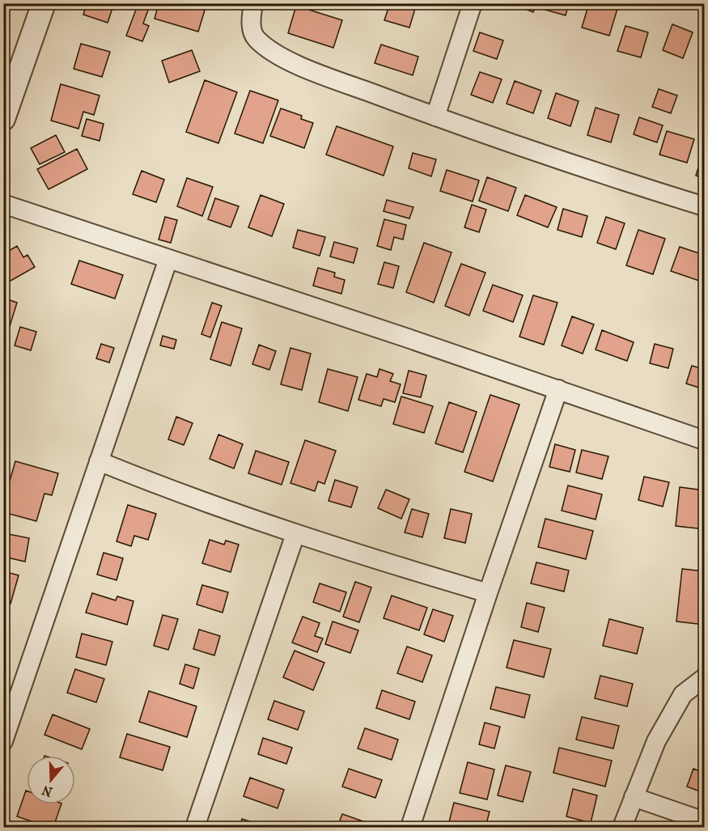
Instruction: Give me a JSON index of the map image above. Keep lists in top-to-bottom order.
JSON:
{
  "north": "bottom"
}
